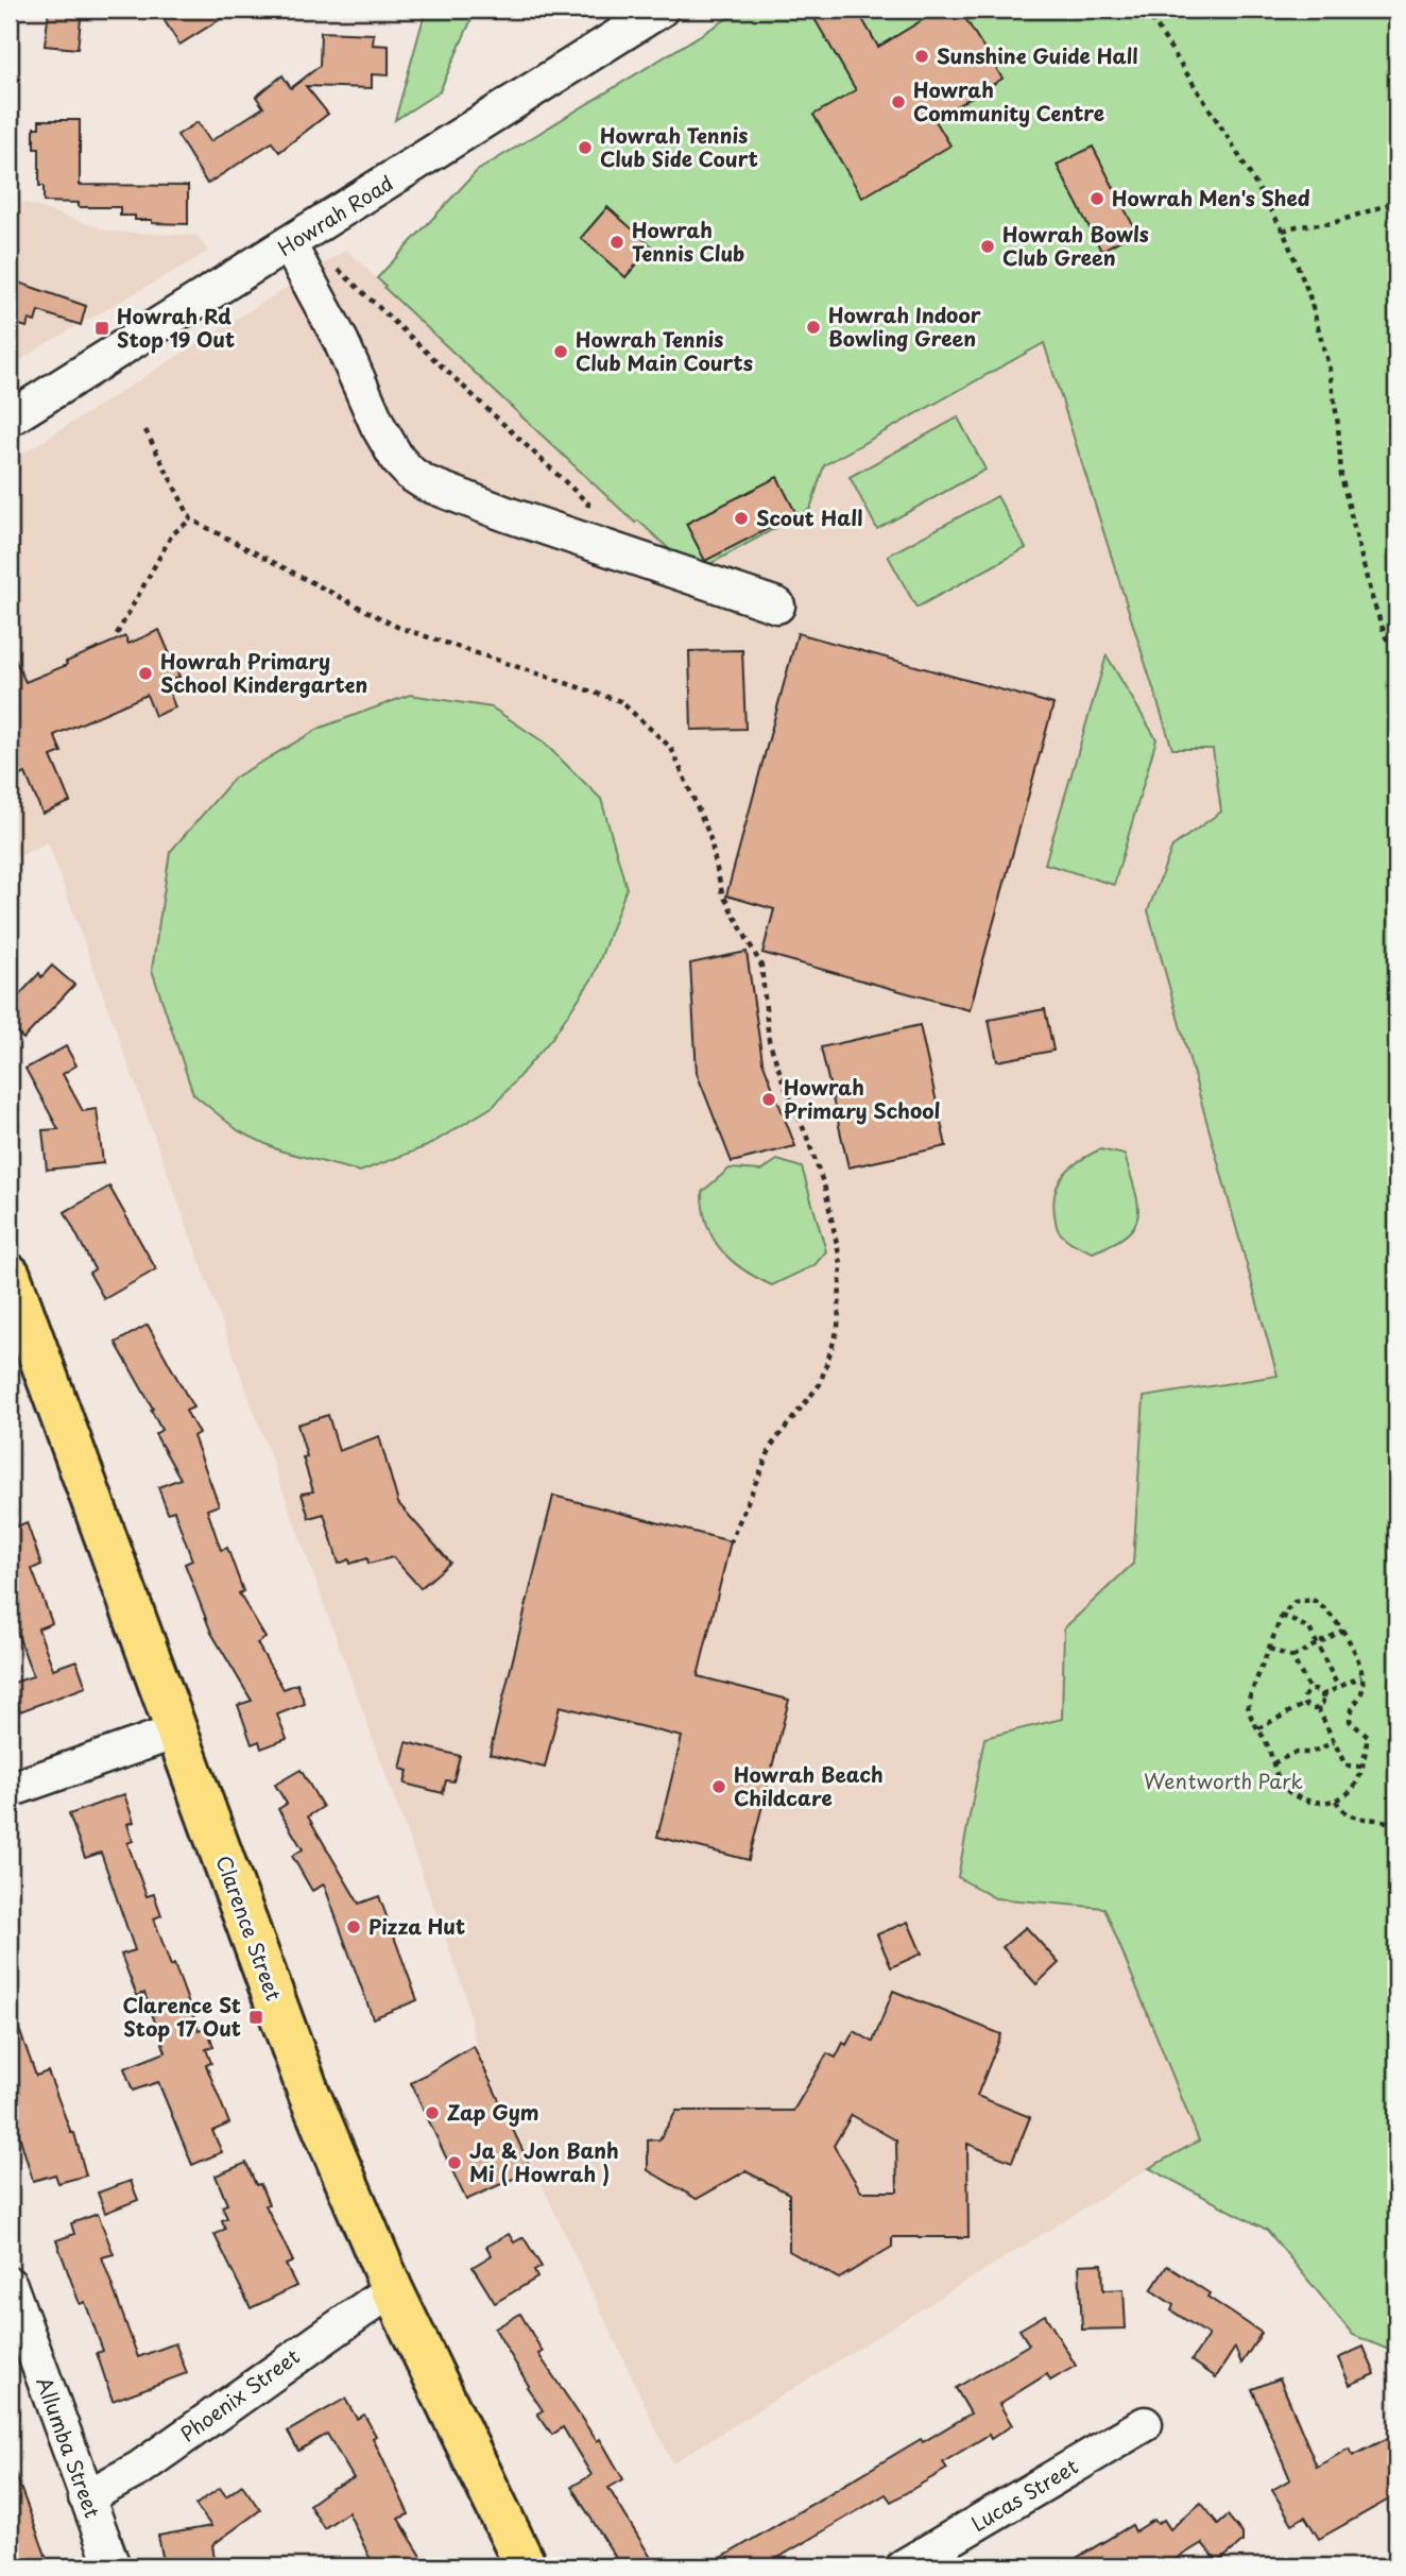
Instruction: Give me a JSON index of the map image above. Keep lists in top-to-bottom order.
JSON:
{
  "streets": {
    "main road": ["Clarence Street"],
    "street": [
      "Howrah Road",
      "Phoenix Street",
      "Allumba Street",
      "Lucas Street"
    ]
  },
  "crossings": [
    ["Clarence Street", "Phoenix Street"],
    ["Phoenix Street", "Allumba Street"]
  ],
  "parks": ["Wentworth Park"],
  "places": {
    "other": [
      "Sunshine Guide Hall",
      "Howrah Community Centre",
      "Howrah Tennis Club Side Court",
      "Howrah Men's Shed",
      "Howrah Tennis Club",
      "Howrah Bowls Club Green",
      "Howrah Indoor Bowling Green",
      "Howrah Tennis Club Main Courts",
      "Scout Hall",
      "Howrah Primary School Kindergarten",
      "Howrah Primary School",
      "Howrah Beach Childcare",
      "Pizza Hut",
      "Zap Gym",
      "Ja & Jon Banh Mi ( Howrah )"
    ],
    "transit": ["Howrah Rd Stop 19 Out", "Clarence St Stop 17 Out"]
  }
}
